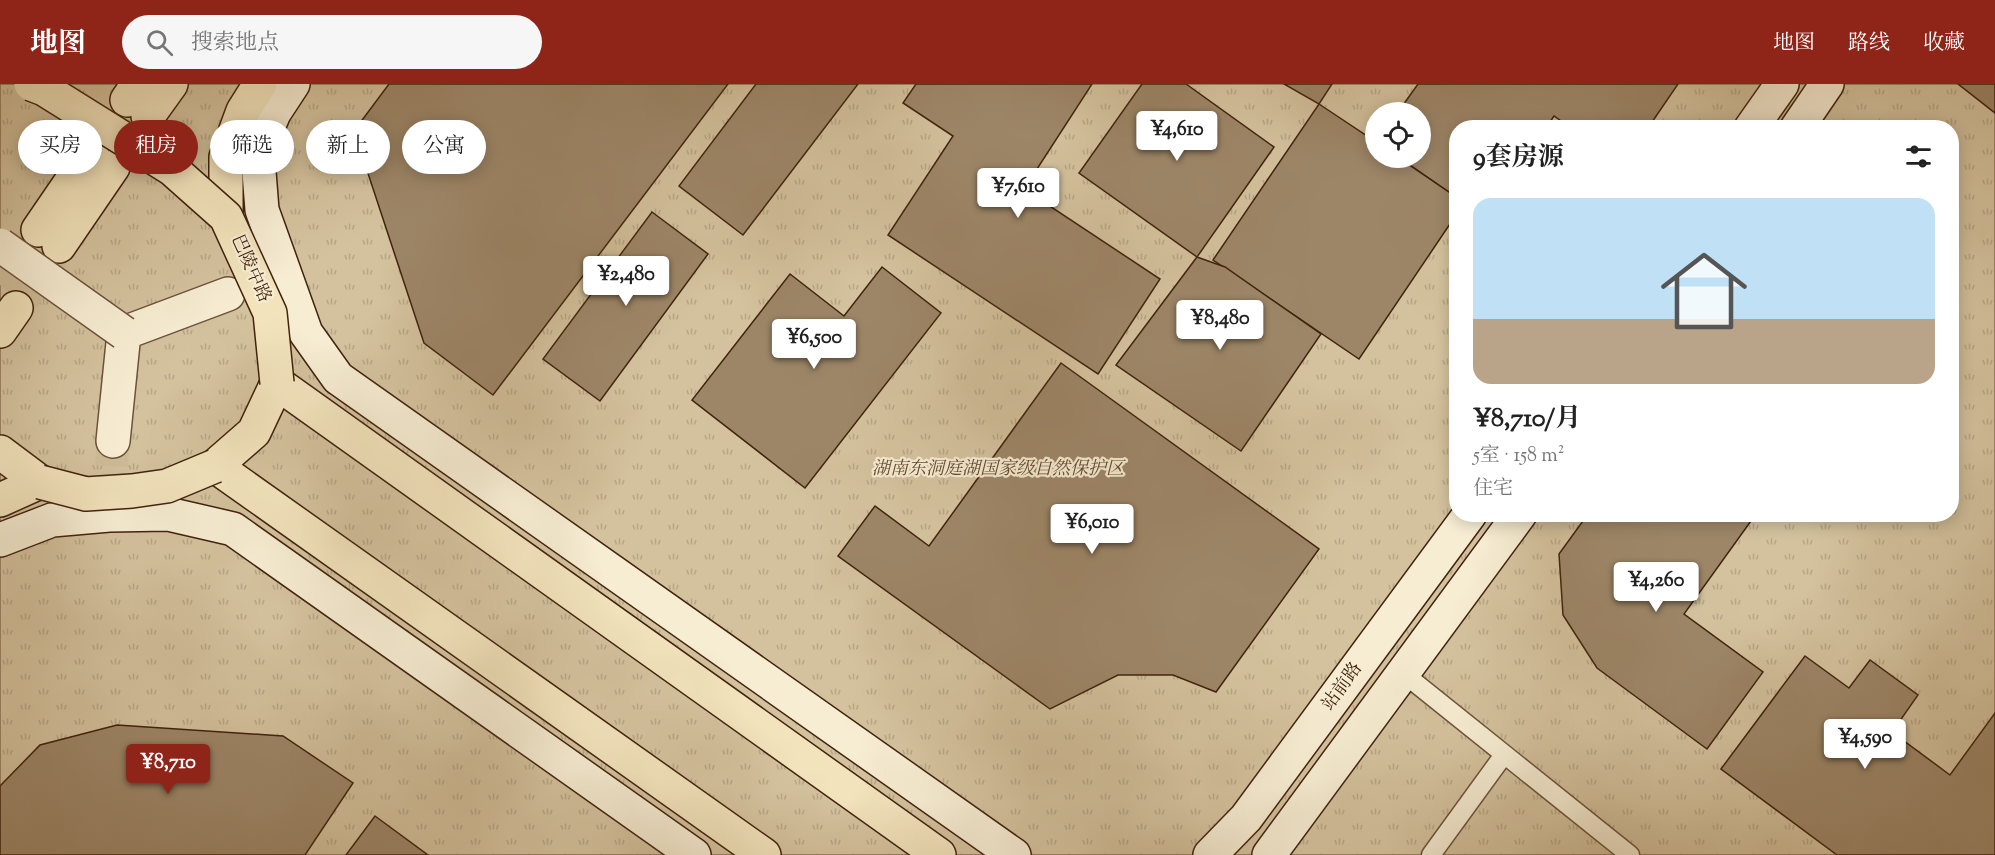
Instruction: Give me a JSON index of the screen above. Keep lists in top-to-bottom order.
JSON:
{
  "streets": {
    "main road": ["巴陵中路"],
    "street": ["站前路"]
  },
  "parks": ["湖南东洞庭湖国家级自然保护区"],
  "page": {
    "header": "地图",
    "search": "搜索地点",
    "nav": ["地图", "路线", "收藏"],
    "price": [
      "¥4,610",
      "¥7,610",
      "¥2,480",
      "¥8,480",
      "¥6,500",
      "¥6,010",
      "¥4,260",
      "¥4,590",
      "¥8,710"
    ],
    "chip": [
      "买房",
      "租房",
      "筛选",
      "新上",
      "公寓"
    ],
    "heading": "9套房源",
    "list": [
      {
        "name": "¥8,710/月",
        "note": "5室 · 158 m² · 住宅"
      }
    ]
  }
}
